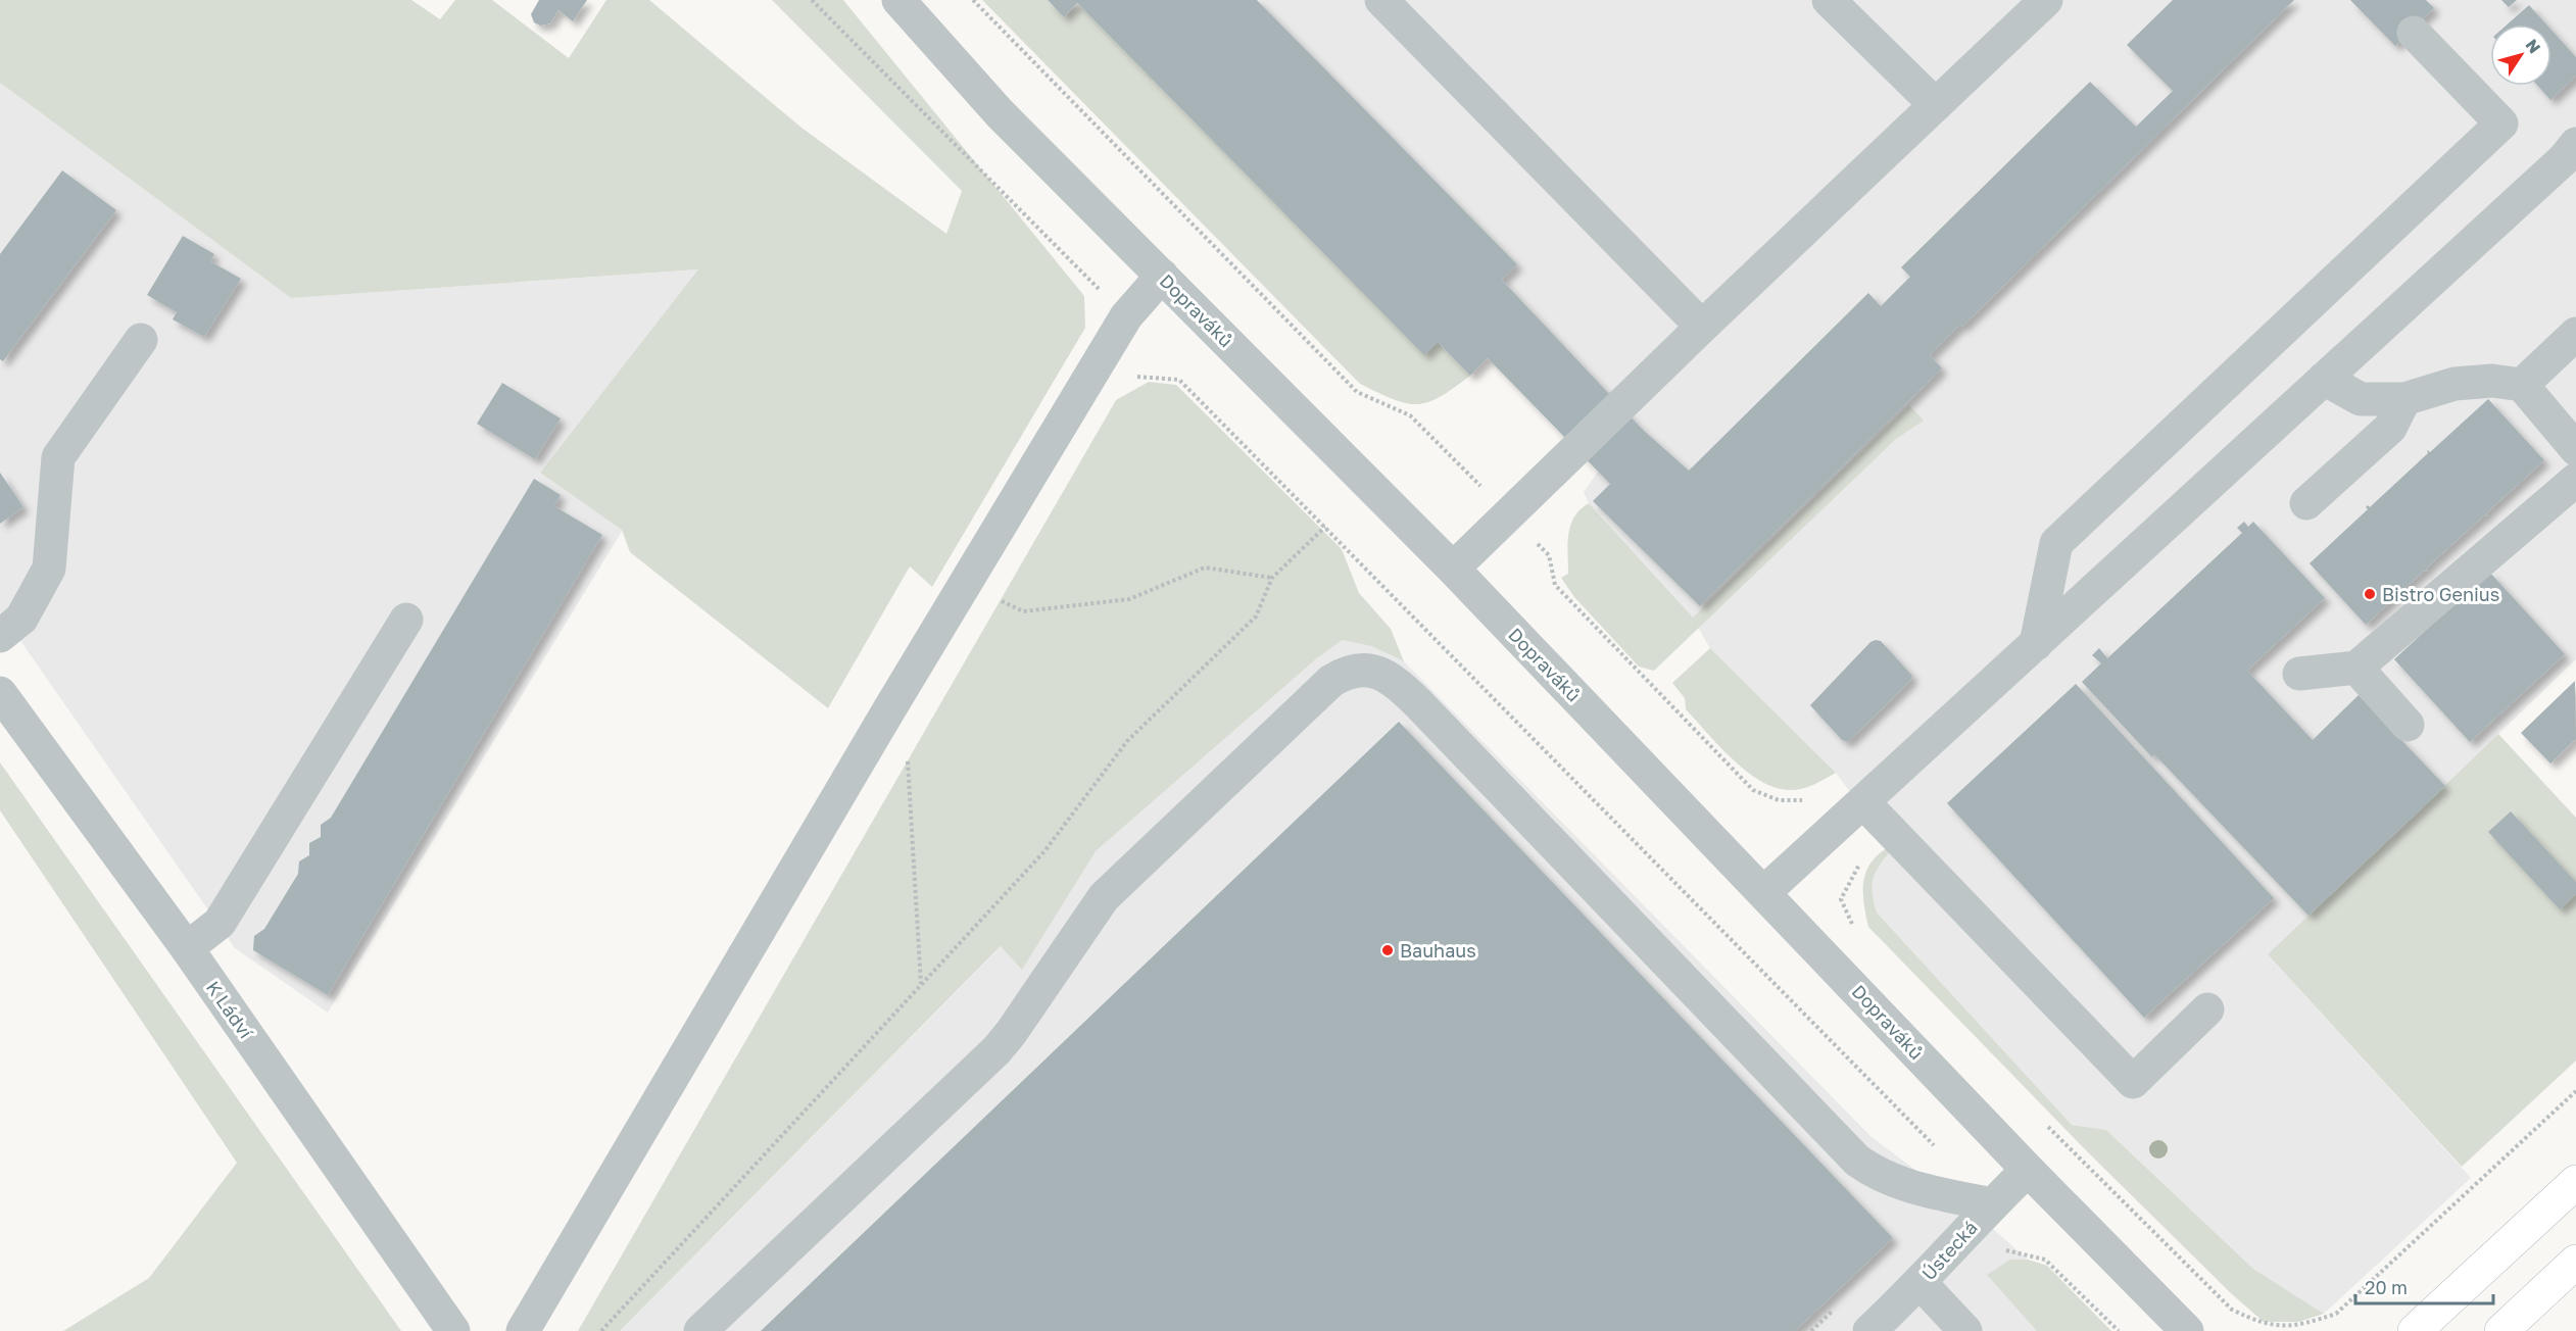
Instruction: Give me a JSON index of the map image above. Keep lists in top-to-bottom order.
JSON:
{
  "streets": {
    "street": ["Dopraváků", "K Ládví", "Ústecká"]
  },
  "crossings": [
    ["Dopraváků", "Ústecká"]
  ],
  "places": ["Bistro Genius", "Bauhaus"],
  "scale_bar": "20 m",
  "north": "top right"
}
